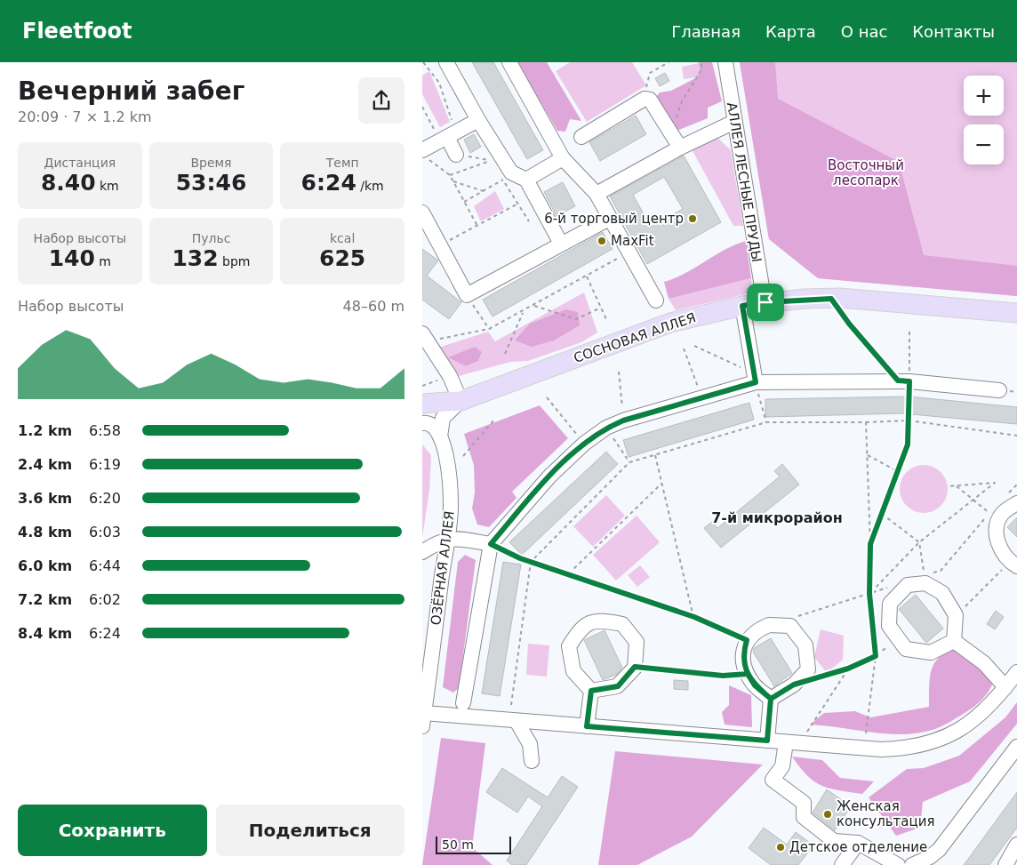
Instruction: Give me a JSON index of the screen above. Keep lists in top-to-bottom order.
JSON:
{
  "streets": {
    "main road": ["СОСНОВАЯ АЛЛЕЯ"],
    "street": ["АЛЛЕЯ ЛЕСНЫЕ ПРУДЫ", "ОЗЁРНАЯ АЛЛЕЯ"]
  },
  "crossings": [
    ["АЛЛЕЯ ЛЕСНЫЕ ПРУДЫ", "СОСНОВАЯ АЛЛЕЯ"]
  ],
  "districts": ["7-й микрорайон"],
  "parks": ["Восточный лесопарк"],
  "places": [
    "6-й торговый центр",
    "MaxFit",
    "Женская консультация",
    "Детское отделение"
  ],
  "scale_bar": "50 m",
  "page": {
    "header": "Fleetfoot",
    "nav": [
      "Главная",
      "Карта",
      "О нас",
      "Контакты"
    ],
    "heading": ["Вечерний забег", "20:09 · 7 × 1.2 km"],
    "map_buttons": ["+", "−"],
    "stats": [
      ["Дистанция", "8.40 km"],
      ["Время", "53:46"],
      ["Темп", "6:24 /km"],
      ["Набор высоты", "140 m"],
      ["Пульс", "132 bpm"],
      ["kcal", "625"]
    ],
    "chart": ["Набор высоты", "48–60 m"],
    "list": [
      {
        "name": "1.2 km",
        "note": "6:58"
      },
      {
        "name": "2.4 km",
        "note": "6:19"
      },
      {
        "name": "3.6 km",
        "note": "6:20"
      },
      {
        "name": "4.8 km",
        "note": "6:03"
      },
      {
        "name": "6.0 km",
        "note": "6:44"
      },
      {
        "name": "7.2 km",
        "note": "6:02"
      },
      {
        "name": "8.4 km",
        "note": "6:24"
      }
    ],
    "buttons": ["Сохранить", "Поделиться"],
    "scale": "50 m"
  }
}
